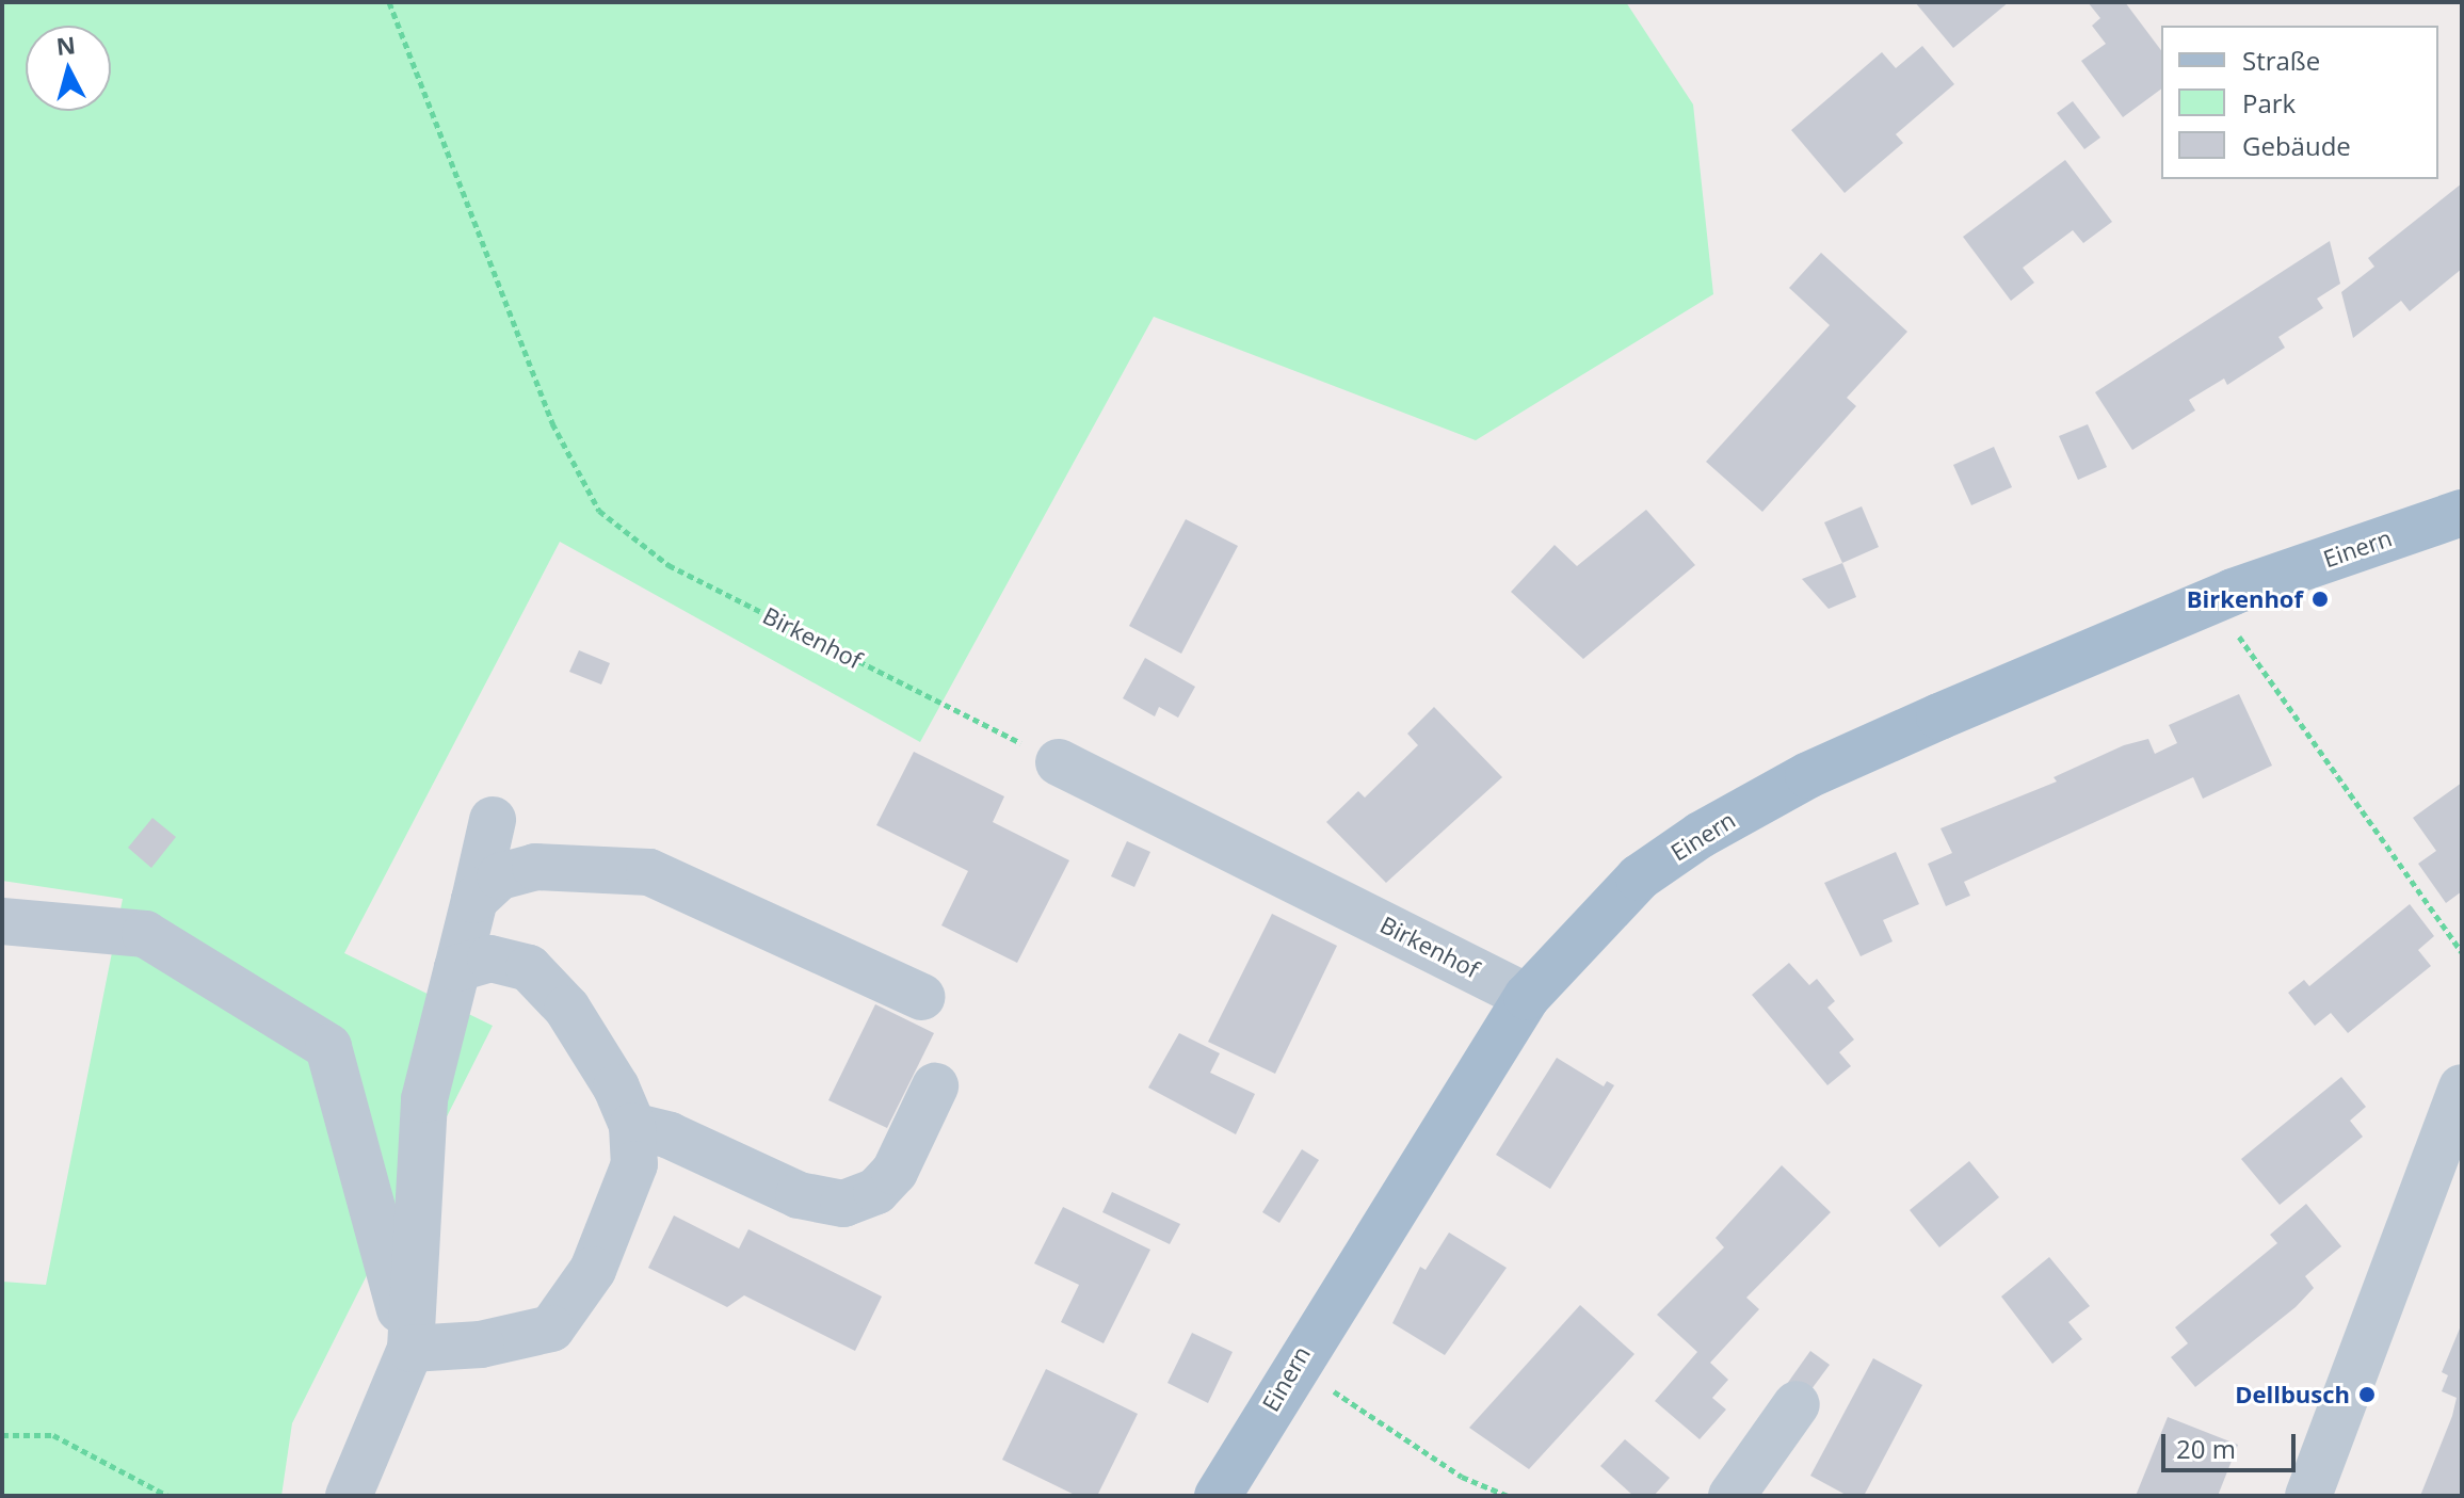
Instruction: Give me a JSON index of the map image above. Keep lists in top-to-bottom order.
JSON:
{
  "streets": {
    "main road": ["Einern"],
    "street": ["Birkenhof"]
  },
  "crossings": [
    ["Einern", "Birkenhof"]
  ],
  "places": ["Birkenhof", "Dellbusch"],
  "legend": ["Straße", "Park", "Gebäude"],
  "scale_bar": "20 m",
  "north": "top"
}
